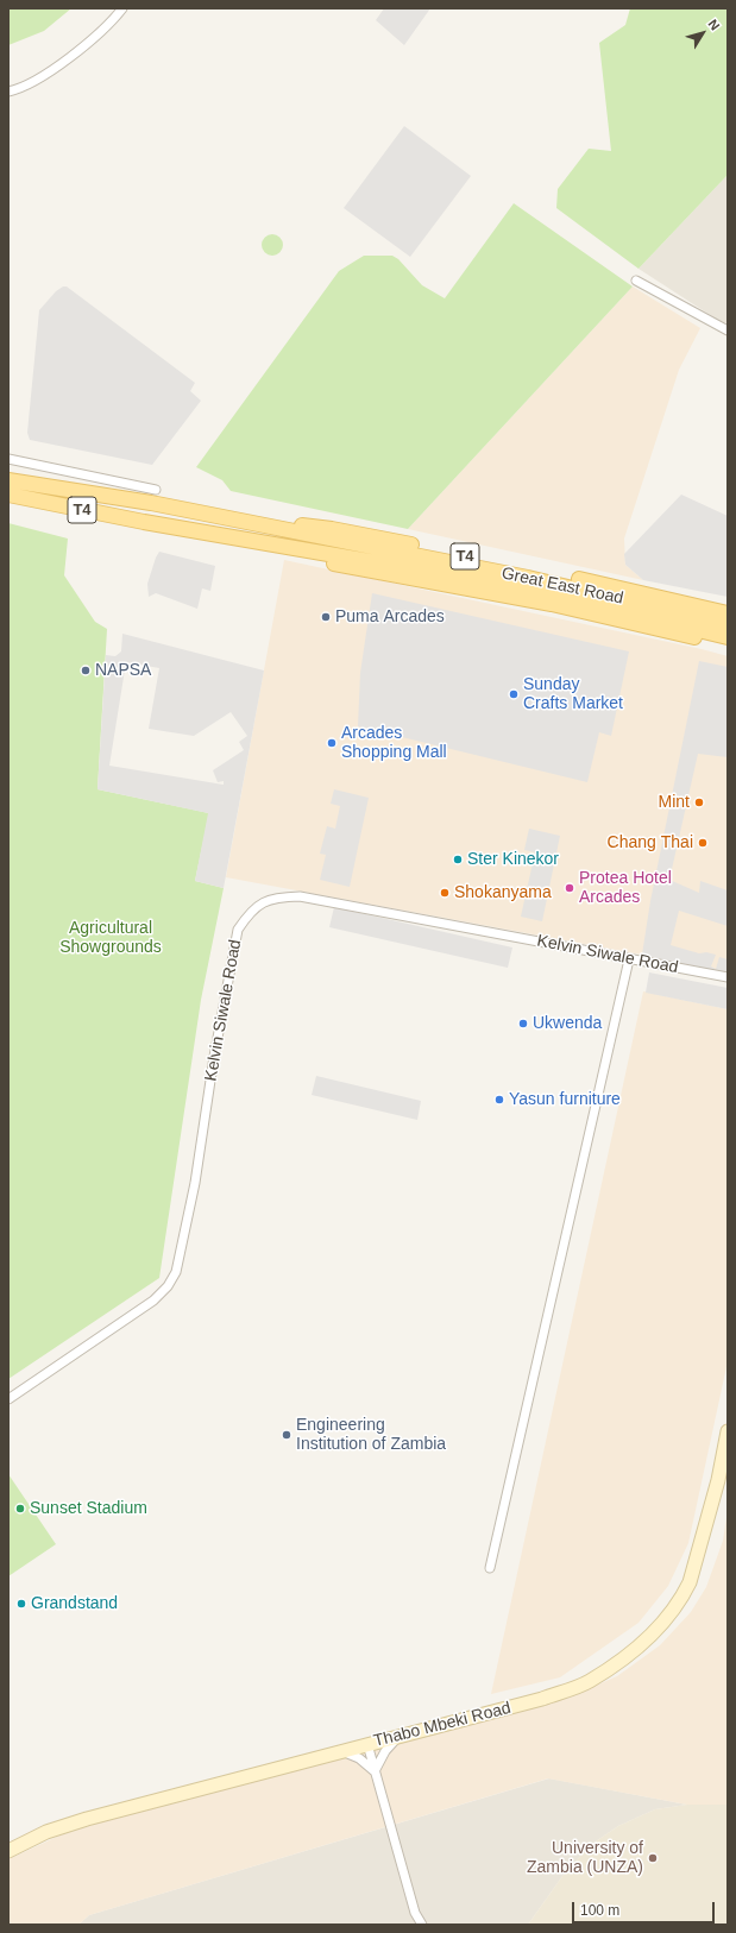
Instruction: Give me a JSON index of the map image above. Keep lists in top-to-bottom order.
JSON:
{
  "streets": {
    "main road": ["T4", "Great East Road", "Thabo Mbeki Road"],
    "street": ["Kelvin Siwale Road"]
  },
  "parks": ["Agricultural Showgrounds"],
  "places": [
    "Puma Arcades",
    "NAPSA",
    "Sunday Crafts Market",
    "Arcades Shopping Mall",
    "Mint",
    "Chang Thai",
    "Ster Kinekor",
    "Protea Hotel Arcades",
    "Shokanyama",
    "Ukwenda",
    "Yasun furniture",
    "Engineering Institution of Zambia",
    "Sunset Stadium",
    "Grandstand",
    "University of Zambia (UNZA)"
  ],
  "scale_bar": "100 m",
  "north": "top right"
}
